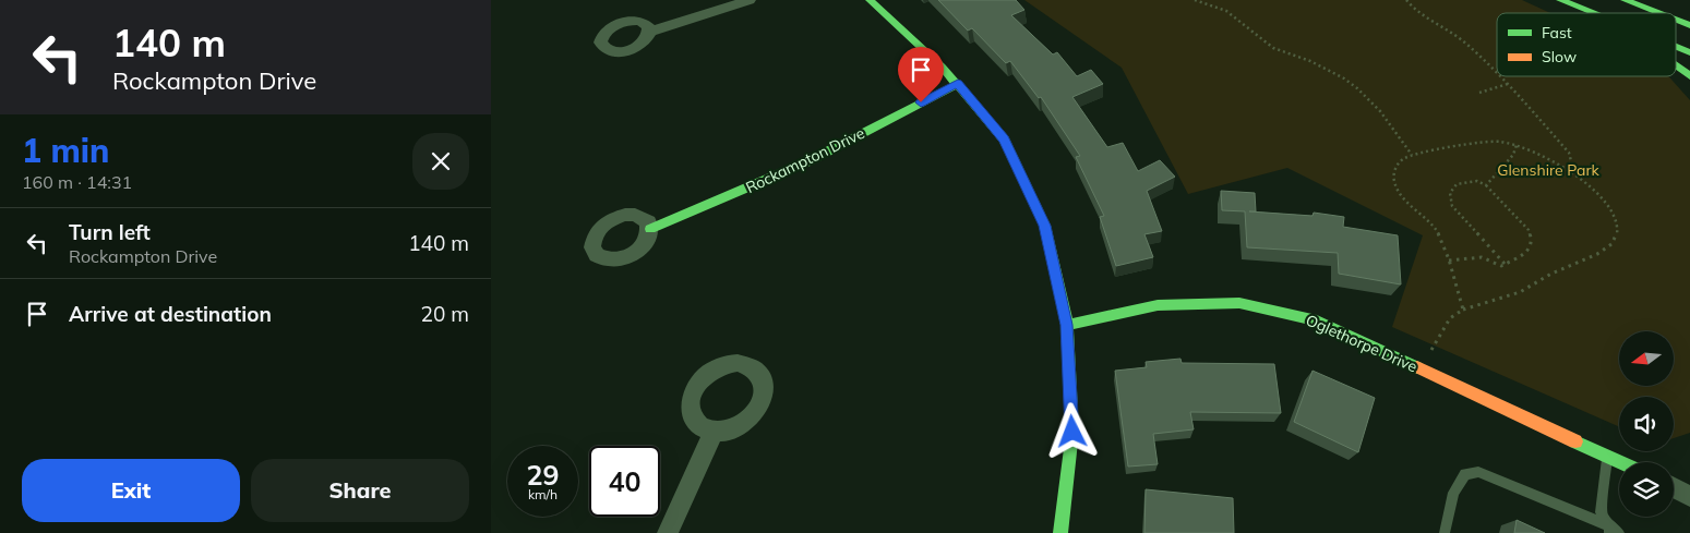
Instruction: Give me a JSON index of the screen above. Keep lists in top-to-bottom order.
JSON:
{
  "streets": {
    "street": ["Rockampton Drive", "Oglethorpe Drive"]
  },
  "parks": ["Glenshire Park"],
  "legend": ["Fast", "Slow"],
  "north": "left",
  "page": {
    "turn": ["140 m", "Rockampton Drive"],
    "heading": ["1 min", "160 m · 14:31"],
    "list": [
      {
        "name": "Turn left",
        "note": "Rockampton Drive",
        "value": "140 m"
      },
      {
        "name": "Arrive at destination",
        "value": "20 m"
      }
    ],
    "speed": "29 km/h",
    "limit": "40",
    "buttons": ["Exit", "Share"]
  }
}
